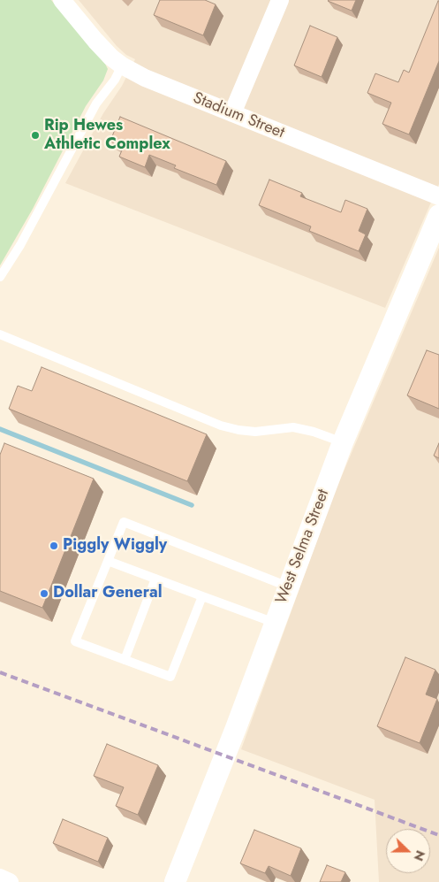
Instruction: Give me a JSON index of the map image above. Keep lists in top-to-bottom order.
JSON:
{
  "streets": {
    "street": ["Stadium Street", "West Selma Street"]
  },
  "places": ["Rip Hewes Athletic Complex", "Piggly Wiggly", "Dollar General"],
  "north": "right"
}
